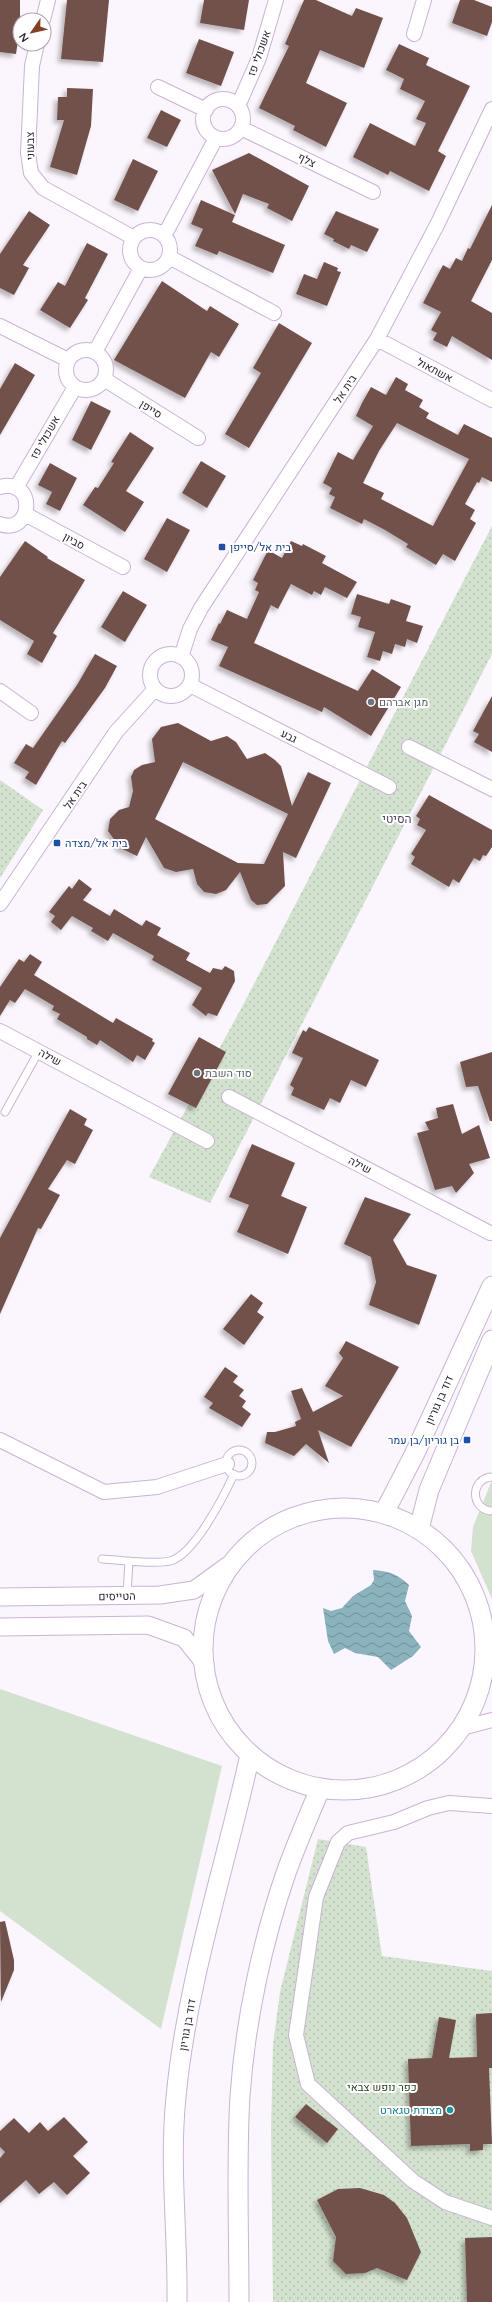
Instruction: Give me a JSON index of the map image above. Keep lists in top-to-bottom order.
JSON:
{
  "streets": {
    "main road": ["דוד בן גוריון"],
    "street": [
      "אשכולי פז",
      "צבעוני",
      "צלף",
      "אשתאול",
      "בית אל",
      "סייפן",
      "סביון",
      "גבע",
      "שילה",
      "הטייסים"
    ]
  },
  "crossings": [
    ["אשכולי פז", "צלף"],
    ["אשכולי פז", "סייפן"],
    ["אשתאול", "בית אל"],
    ["בית אל", "גבע"]
  ],
  "districts": ["הסיטי"],
  "parks": ["כפר נופש צבאי"],
  "places": {
    "transit": ["בית אל/סייפן", "בית אל/מצדה", "בן גוריון/בן עמר"],
    "other": ["מגן אברהם", "סוד השבת", "מצודת טגארט"]
  },
  "north": "bottom left"
}
